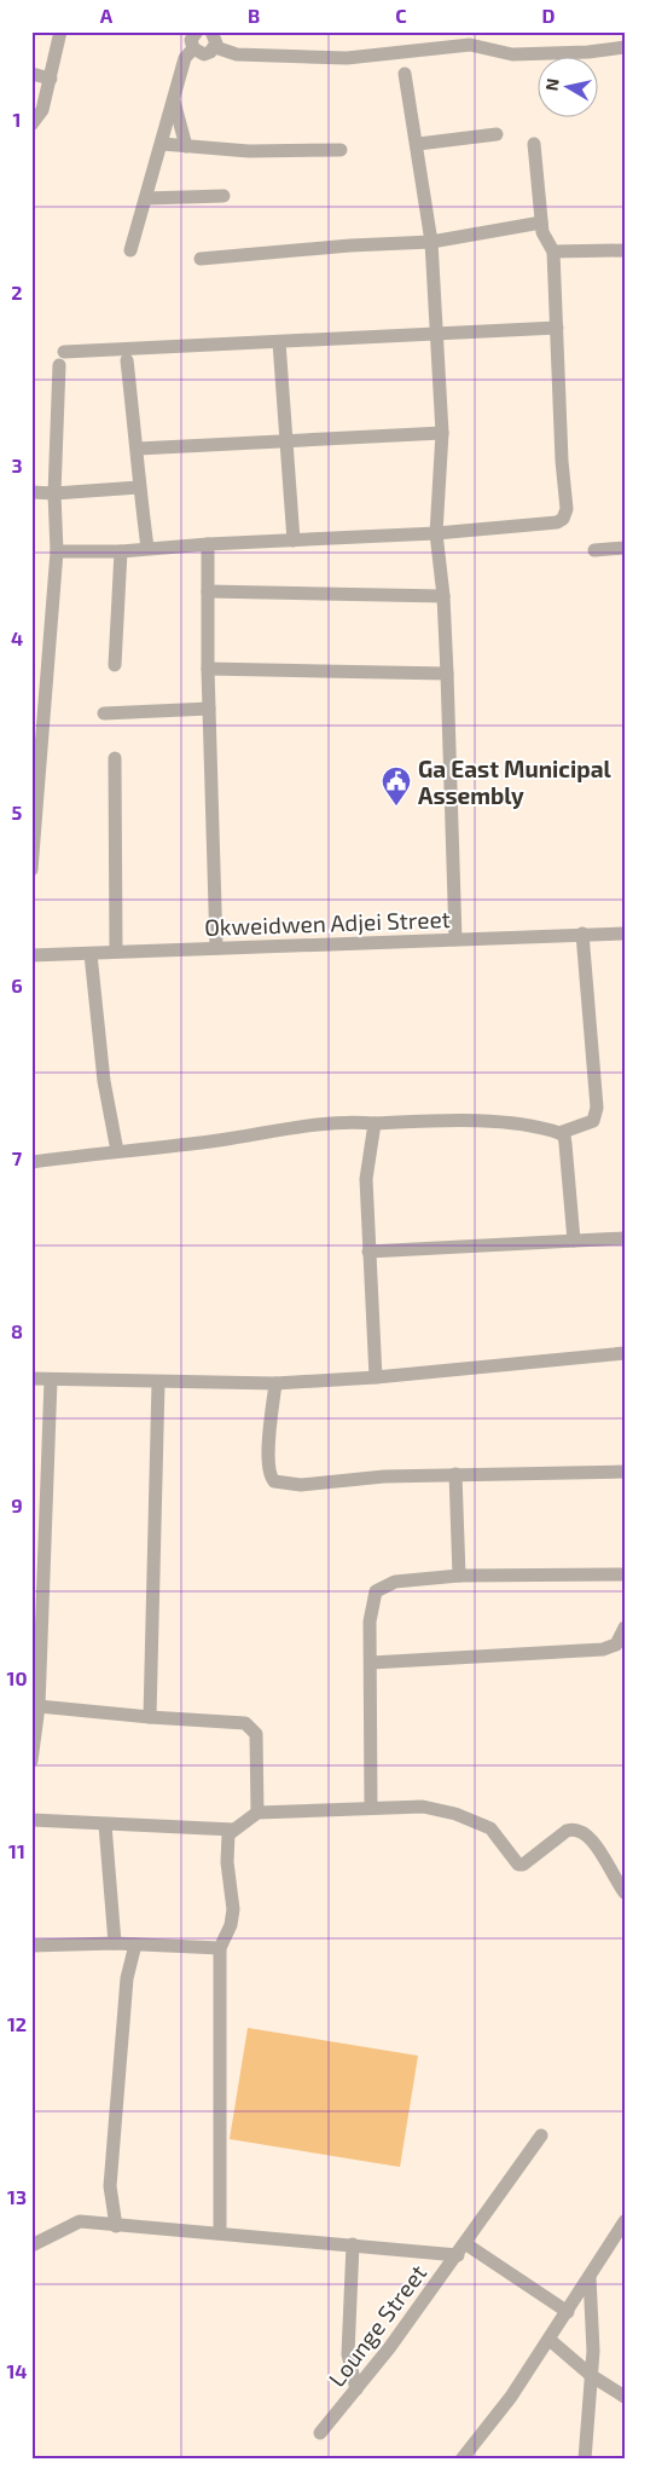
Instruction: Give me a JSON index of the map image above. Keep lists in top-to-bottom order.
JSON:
{
  "streets": {
    "street": ["Okweidwen Adjei Street", "Lounge Street"]
  },
  "places": {
    "public building": ["Ga East Municipal Assembly"]
  },
  "north": "left",
  "grid": {
    "columns": [
      "A",
      "B",
      "C",
      "D"
    ],
    "rows": [
      "1",
      "2",
      "3",
      "4",
      "5",
      "6",
      "7",
      "8",
      "9",
      "10",
      "11",
      "12",
      "13",
      "14"
    ]
  }
}
